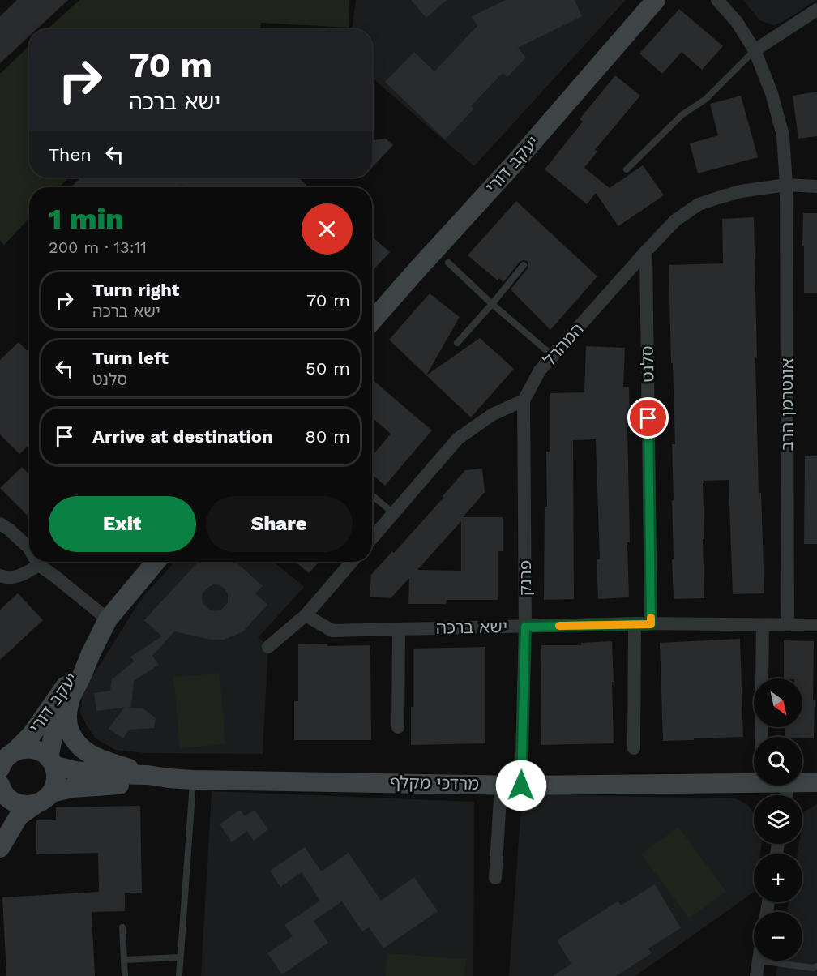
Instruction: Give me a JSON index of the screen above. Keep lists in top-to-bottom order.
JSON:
{
  "streets": {
    "street": [
      "יעקב דורי",
      "המהרל",
      "סלנט",
      "אונטרמן הרב",
      "פרנק",
      "ישא ברכה",
      "מרדכי מקלף"
    ]
  },
  "crossings": [
    ["יעקב דורי", "מרדכי מקלף"],
    ["המהרל", "סלנט"],
    ["המהרל", "אונטרמן הרב"],
    ["המהרל", "פרנק"],
    ["סלנט", "ישא ברכה"],
    ["אונטרמן הרב", "ישא ברכה"],
    ["פרנק", "ישא ברכה"],
    ["פרנק", "מרדכי מקלף"]
  ],
  "north": "bottom right",
  "page": {
    "turn": ["70 m", "ישא ברכה"],
    "then": "Then",
    "heading": ["1 min", "200 m · 13:11"],
    "list": [
      {
        "name": "Turn right",
        "note": "ישא ברכה",
        "value": "70 m"
      },
      {
        "name": "Turn left",
        "note": "סלנט",
        "value": "50 m"
      },
      {
        "name": "Arrive at destination",
        "value": "80 m"
      }
    ],
    "buttons": ["Exit", "Share"],
    "map_buttons": ["+", "−"]
  }
}
